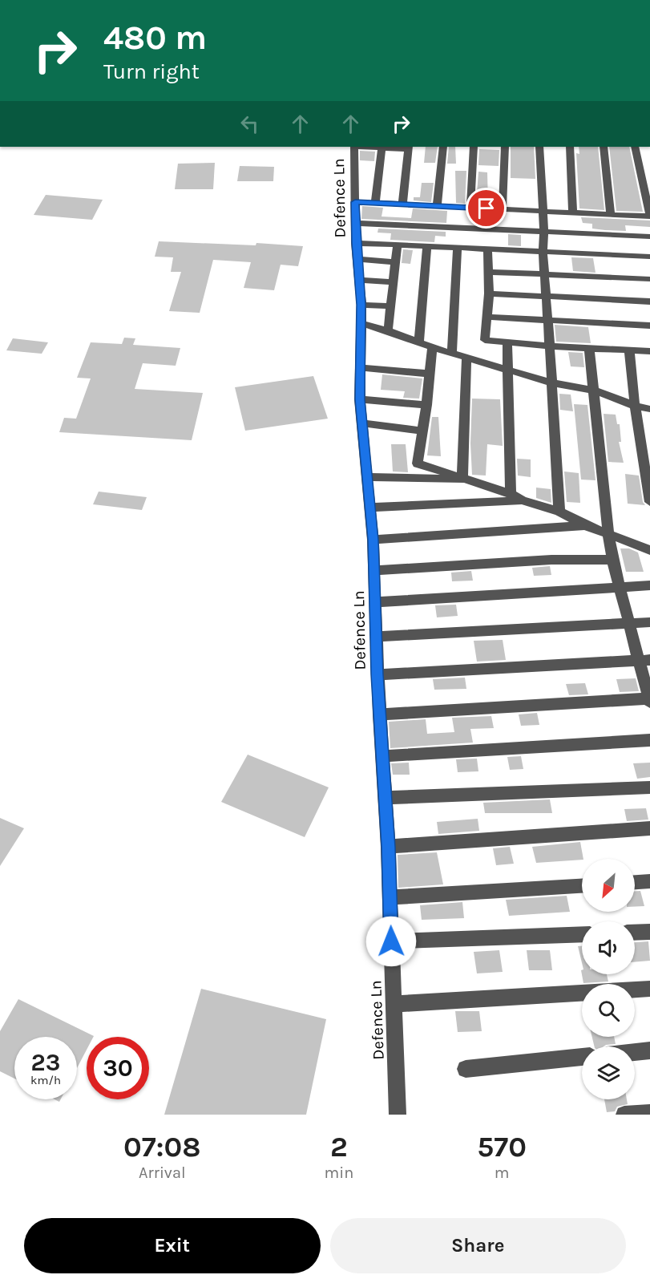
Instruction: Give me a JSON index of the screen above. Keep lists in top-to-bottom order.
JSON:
{
  "streets": {
    "street": ["Defence Ln"]
  },
  "north": "bottom left",
  "page": {
    "turn": ["480 m", "Turn right"],
    "speed": "23 km/h",
    "limit": "30",
    "eta": [
      "07:08",
      "Arrival",
      "2",
      "min",
      "570",
      "m"
    ],
    "buttons": ["Exit", "Share"]
  }
}
